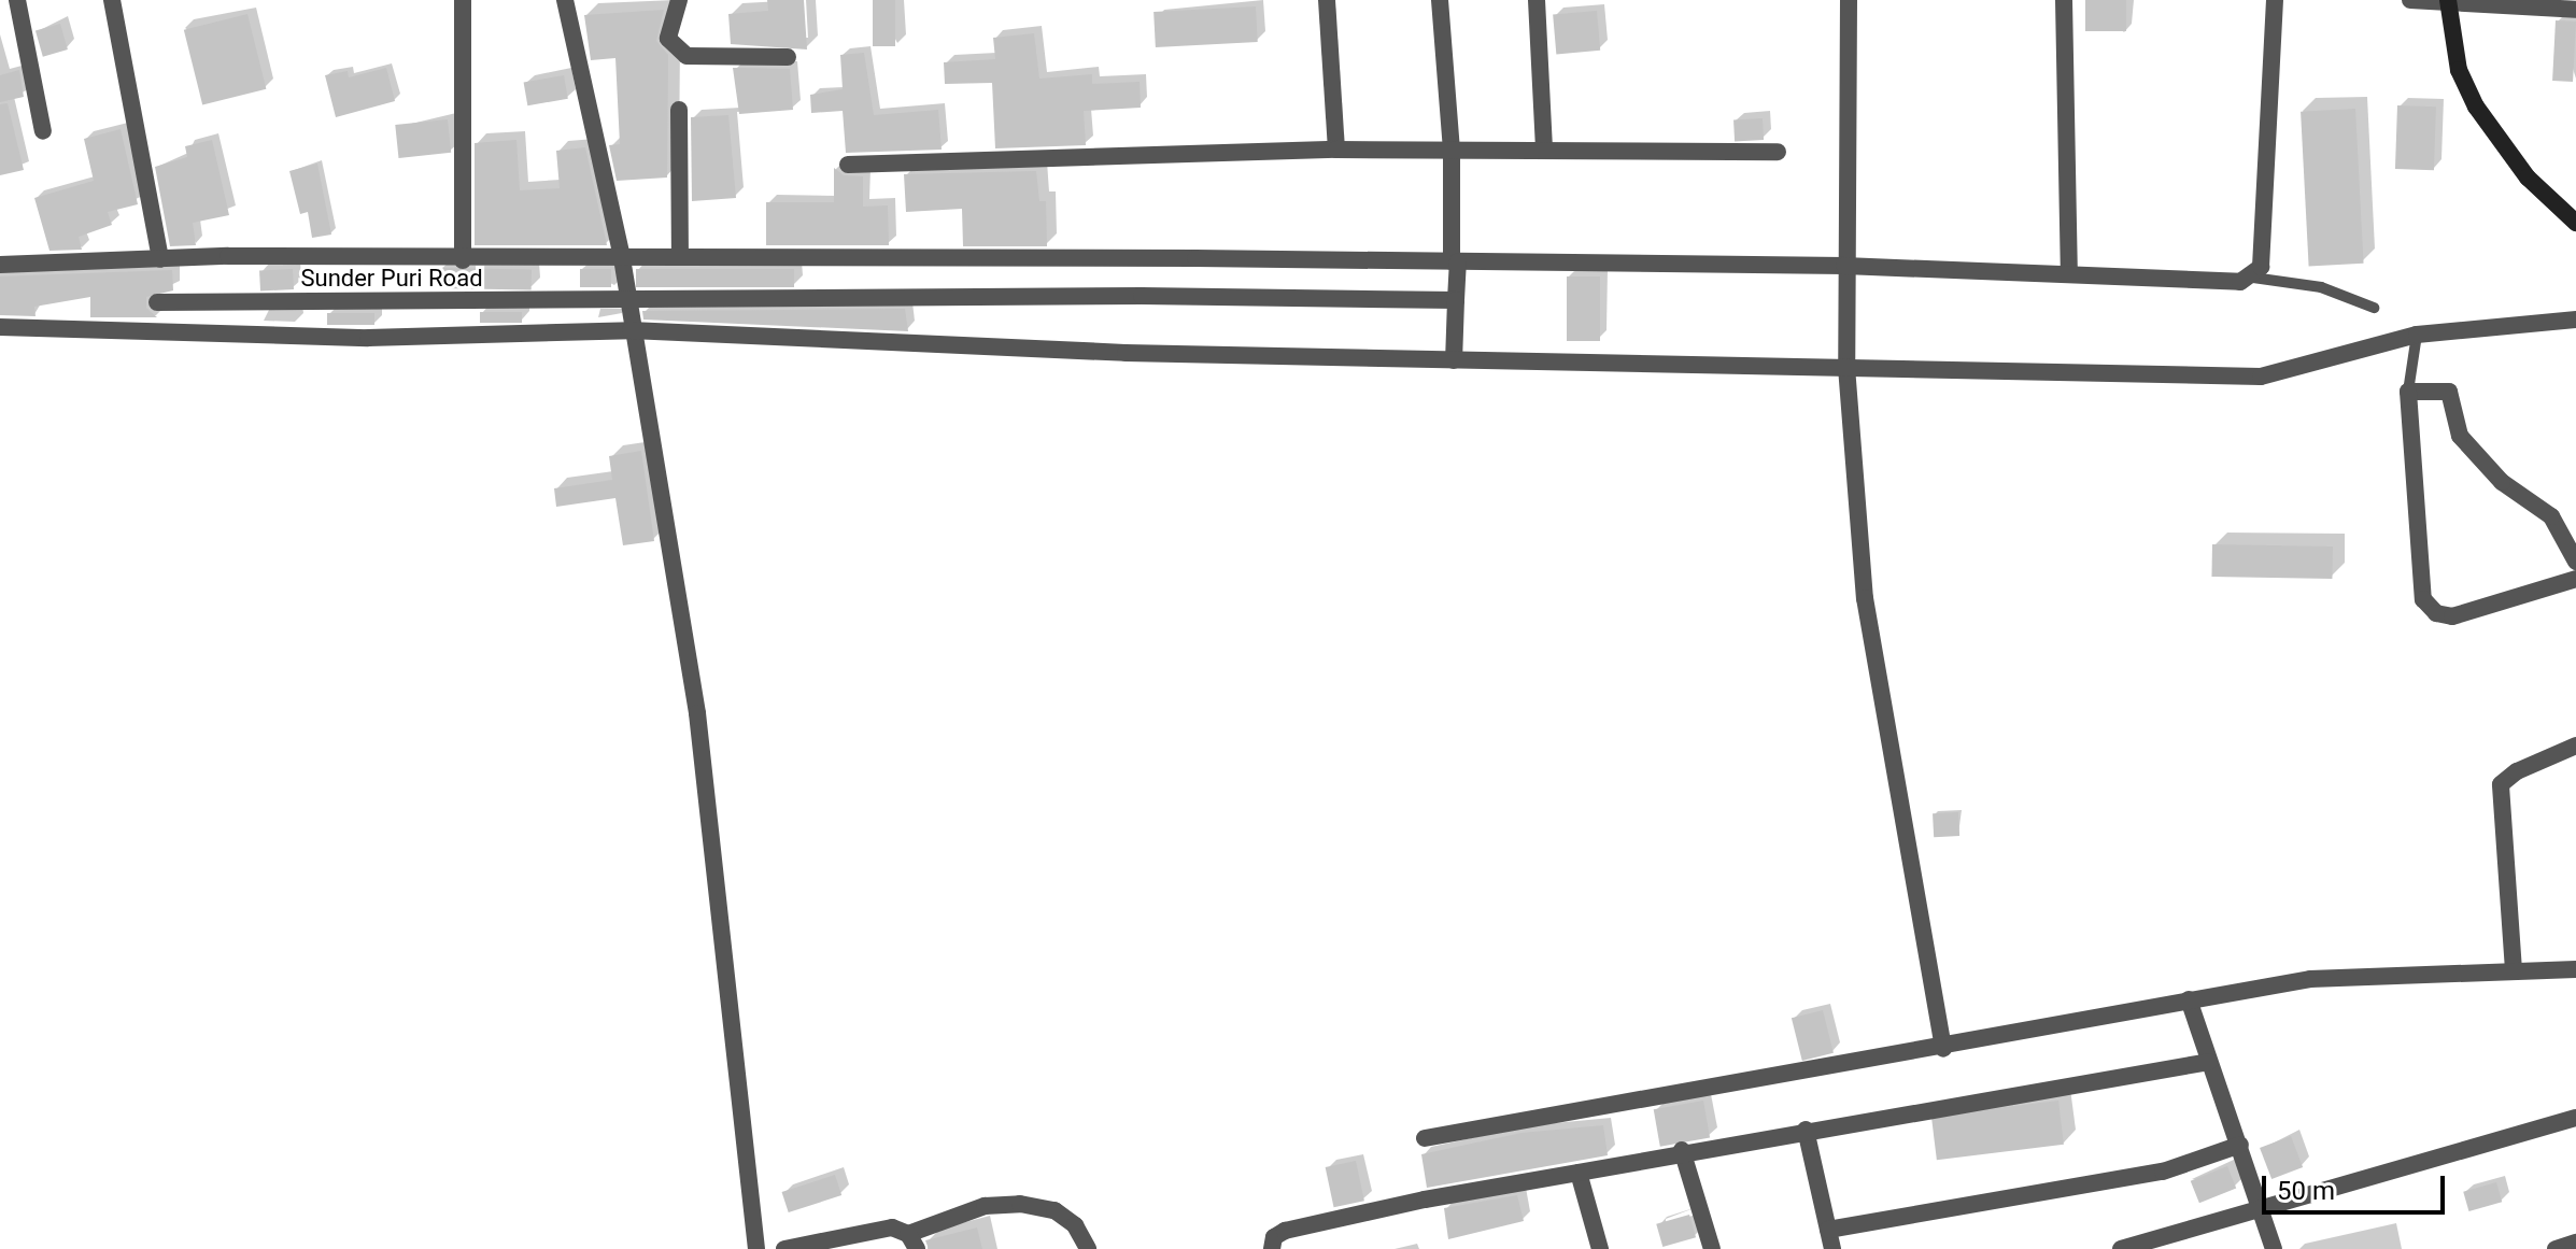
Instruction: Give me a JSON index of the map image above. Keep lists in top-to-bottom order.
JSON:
{
  "streets": {
    "street": ["Sunder Puri Road"]
  },
  "scale_bar": "50 m"
}
